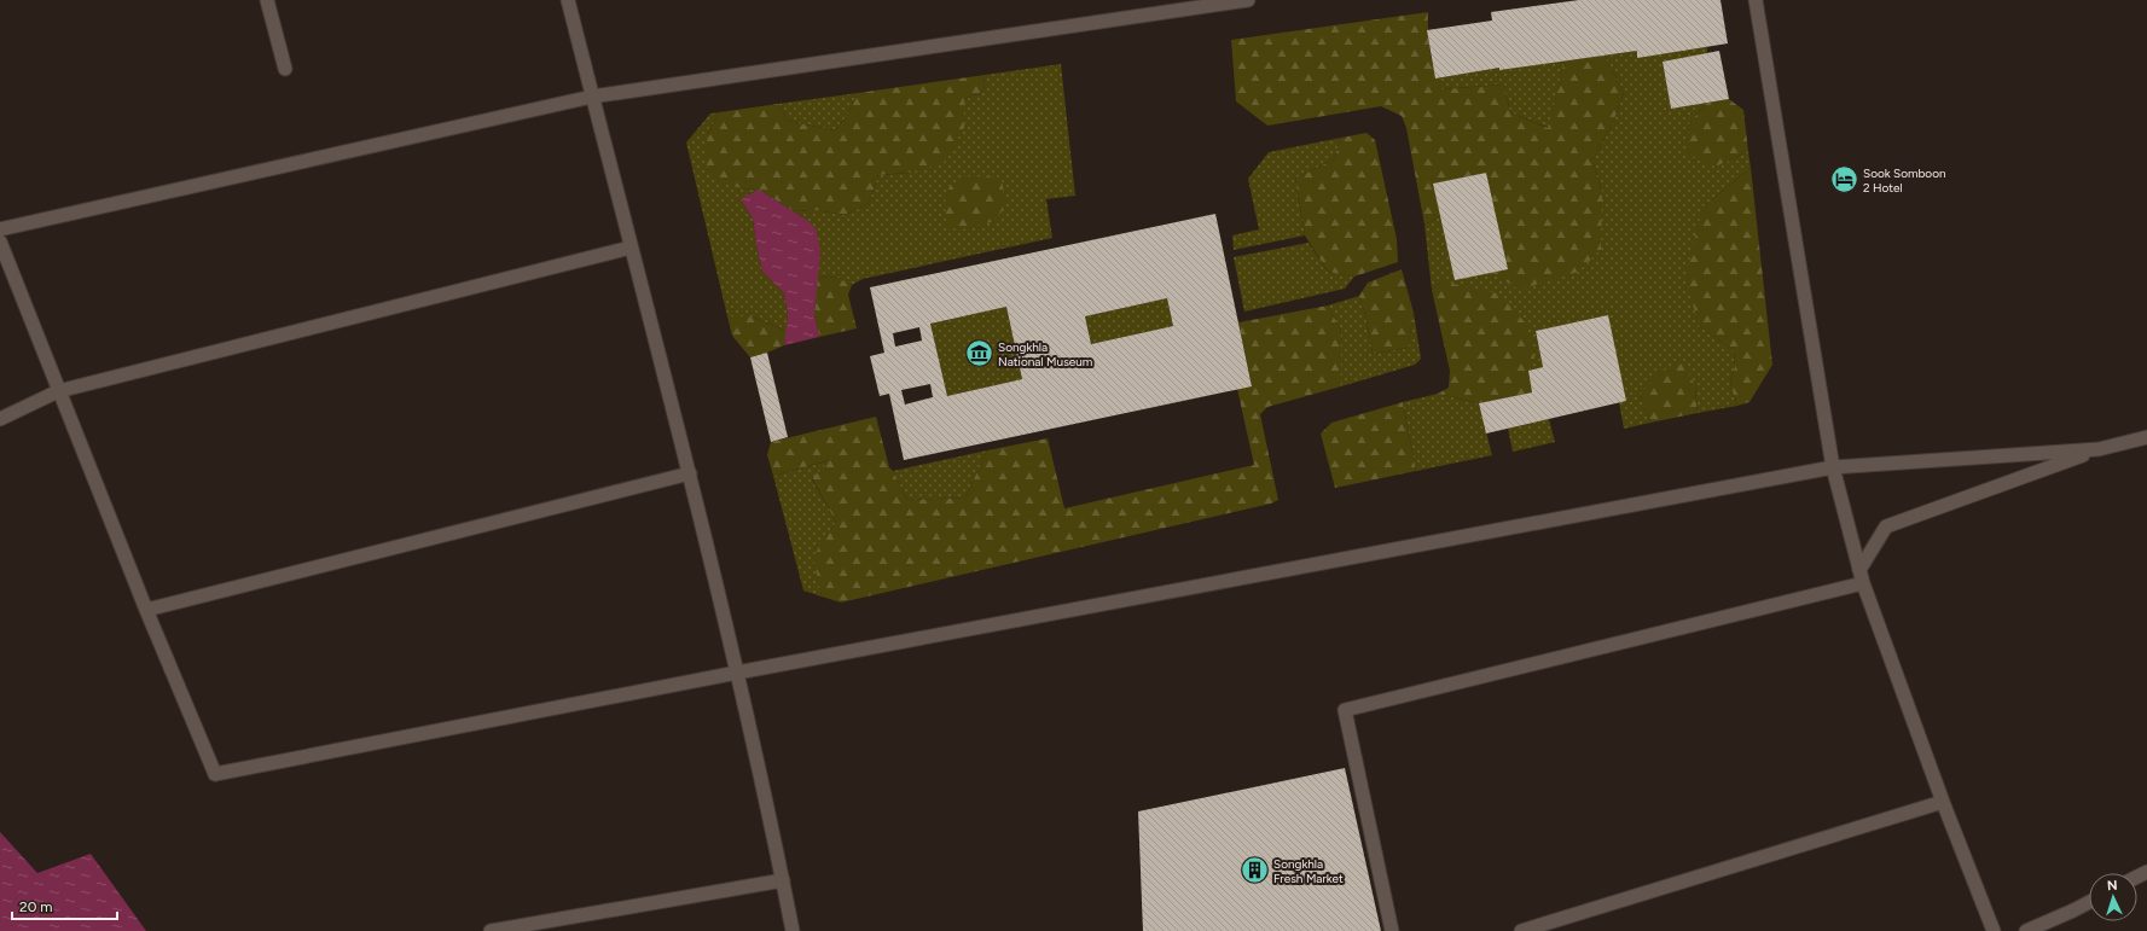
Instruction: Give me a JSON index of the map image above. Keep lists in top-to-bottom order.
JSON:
{
  "places": {
    "hotel": ["Sook Somboon 2 Hotel"],
    "museum": ["Songkhla National Museum"],
    "building": ["Songkhla Fresh Market"]
  },
  "scale_bar": "20 m",
  "north": "top"
}
